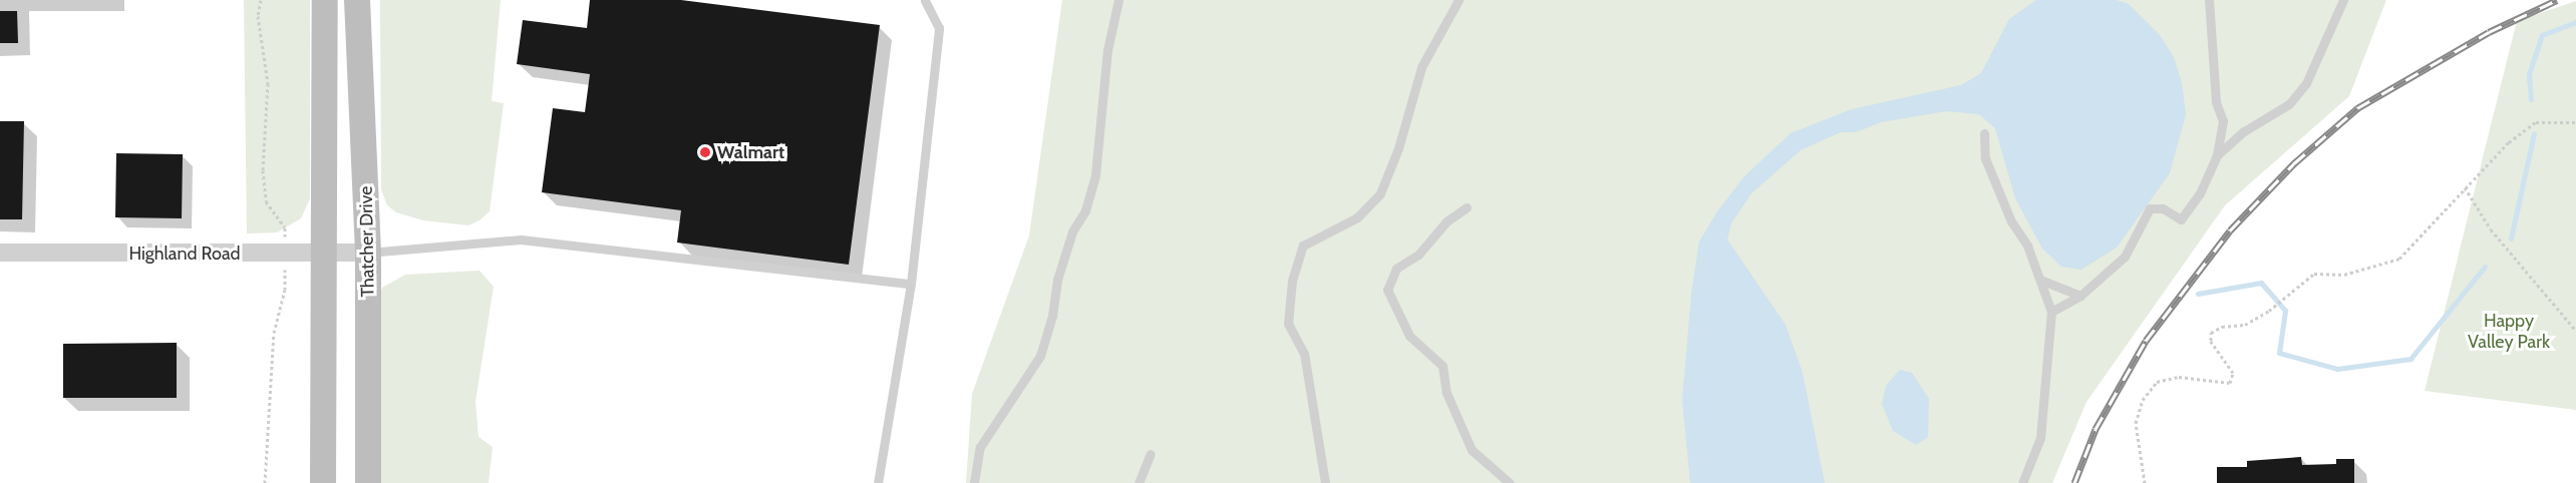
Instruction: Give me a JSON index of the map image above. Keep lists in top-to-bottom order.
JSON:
{
  "streets": {
    "main road": ["Thatcher Drive"],
    "street": ["Highland Road"]
  },
  "crossings": [
    ["Thatcher Drive", "Highland Road"]
  ],
  "parks": ["Happy Valley Park"],
  "places": ["Walmart"]
}
